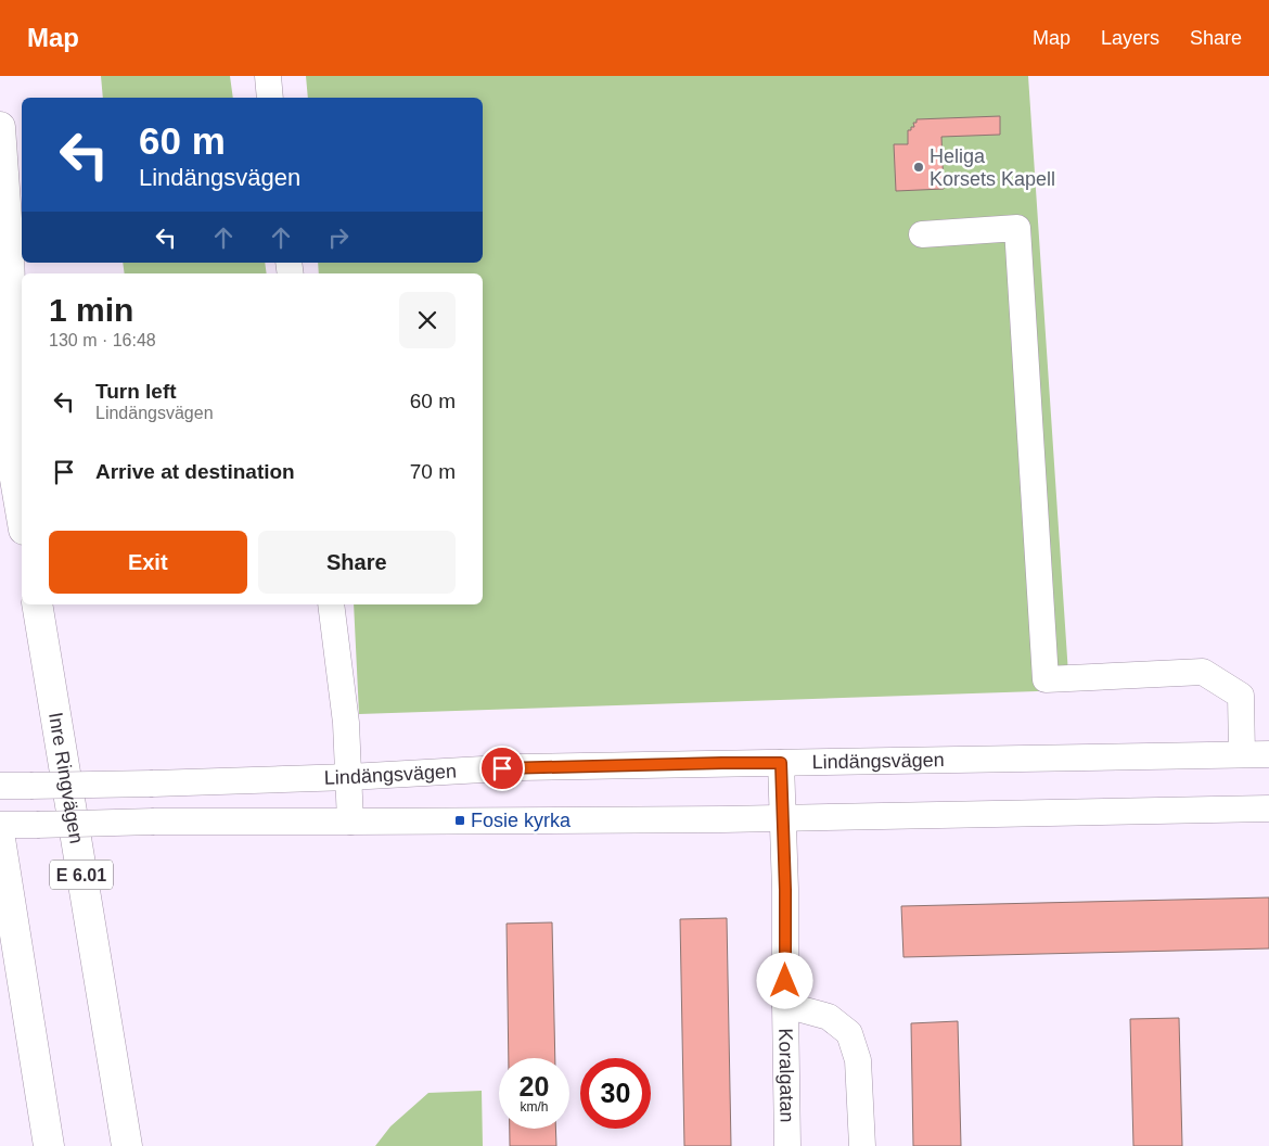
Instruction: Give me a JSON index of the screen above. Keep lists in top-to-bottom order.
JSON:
{
  "streets": {
    "highway": ["Inre Ringvägen", "E 6.01"],
    "street": ["Lindängsvägen", "Koralgatan"]
  },
  "crossings": [
    ["Lindängsvägen", "Koralgatan"]
  ],
  "places": {
    "other": ["Heliga Korsets Kapell"],
    "transit": ["Fosie kyrka"]
  },
  "page": {
    "header": "Map",
    "nav": ["Map", "Layers", "Share"],
    "turn": ["60 m", "Lindängsvägen"],
    "heading": ["1 min", "130 m · 16:48"],
    "list": [
      {
        "name": "Turn left",
        "note": "Lindängsvägen",
        "value": "60 m"
      },
      {
        "name": "Arrive at destination",
        "value": "70 m"
      }
    ],
    "buttons": ["Exit", "Share"],
    "speed": "20 km/h",
    "limit": "30"
  }
}
